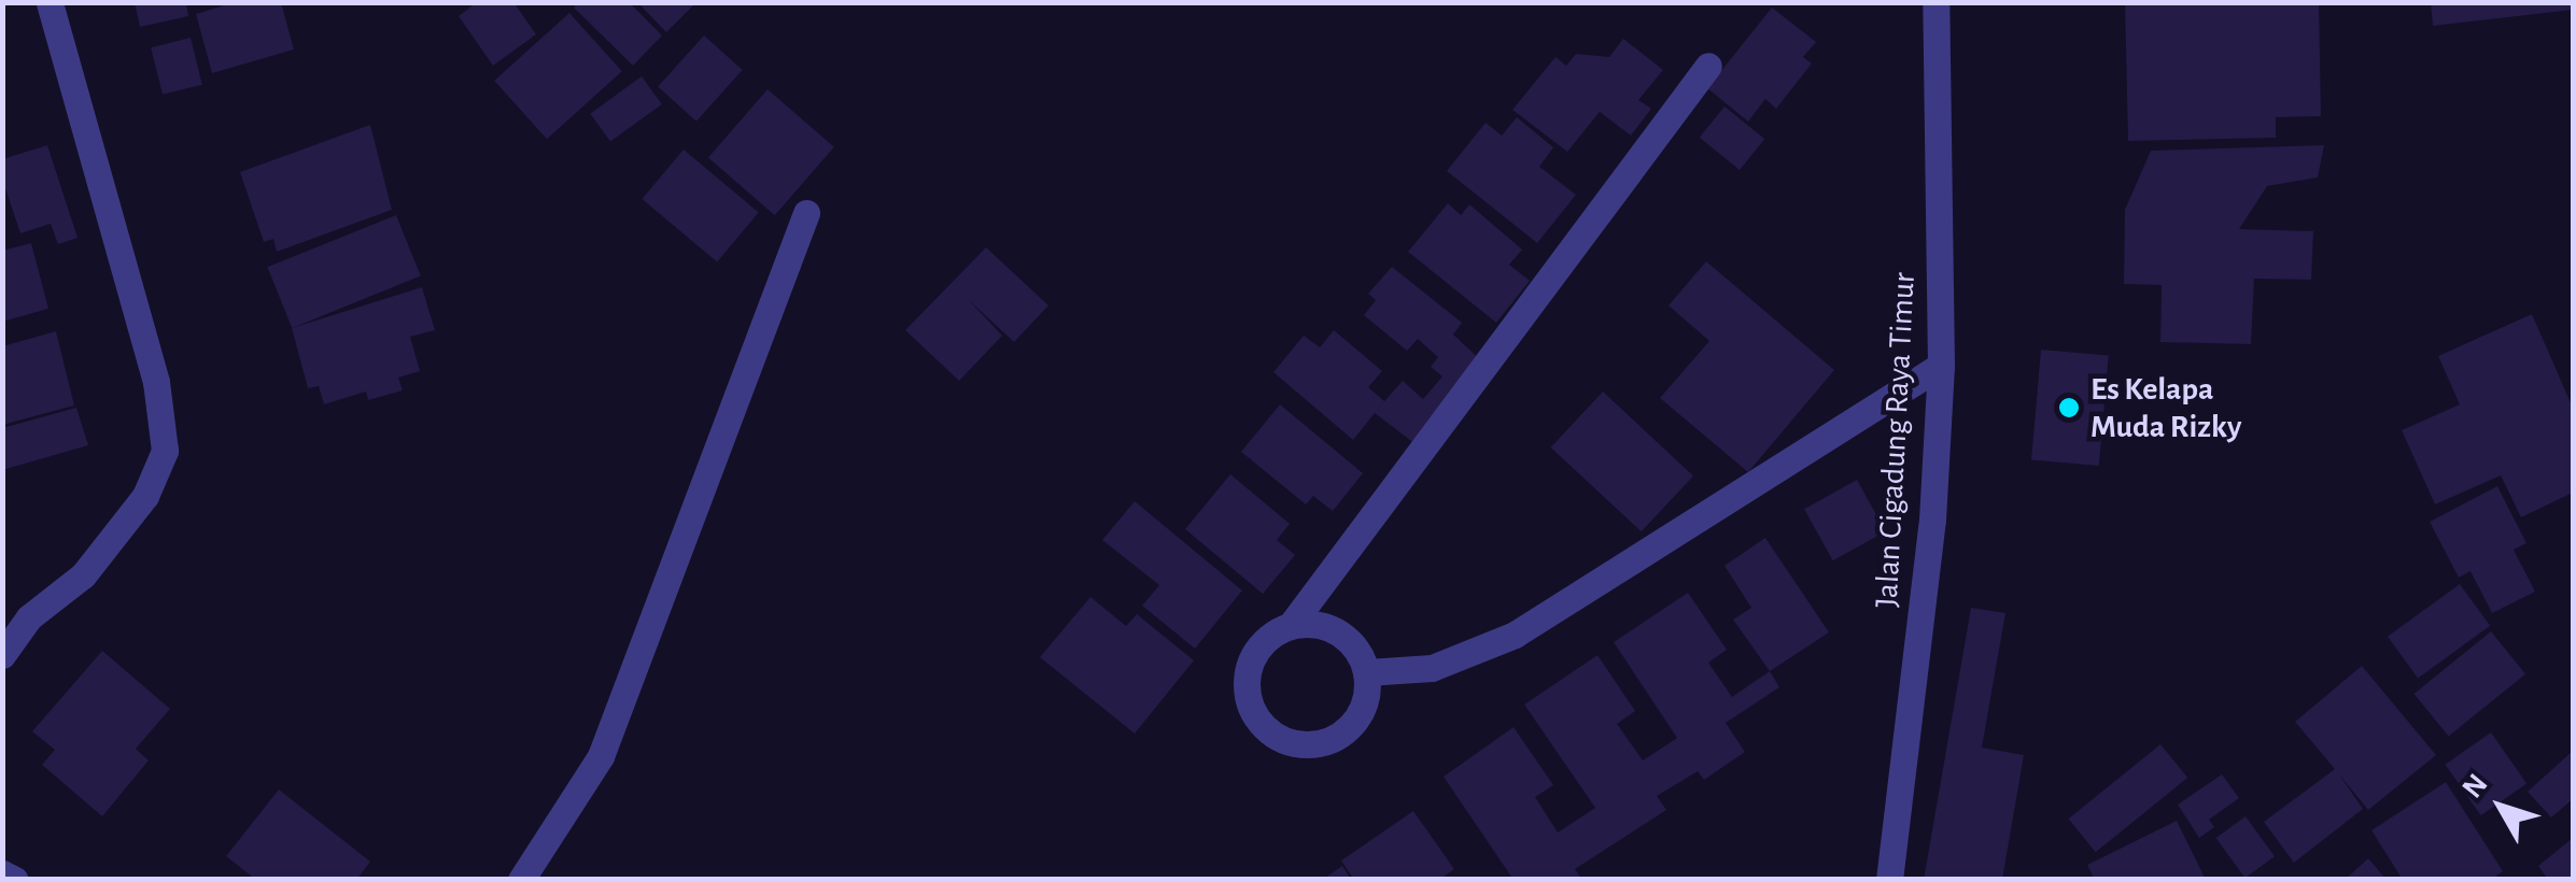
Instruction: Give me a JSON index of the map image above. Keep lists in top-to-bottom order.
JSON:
{
  "streets": {
    "street": ["Jalan Cigadung Raya Timur"]
  },
  "places": ["Es Kelapa Muda Rizky"],
  "north": "top left"
}
